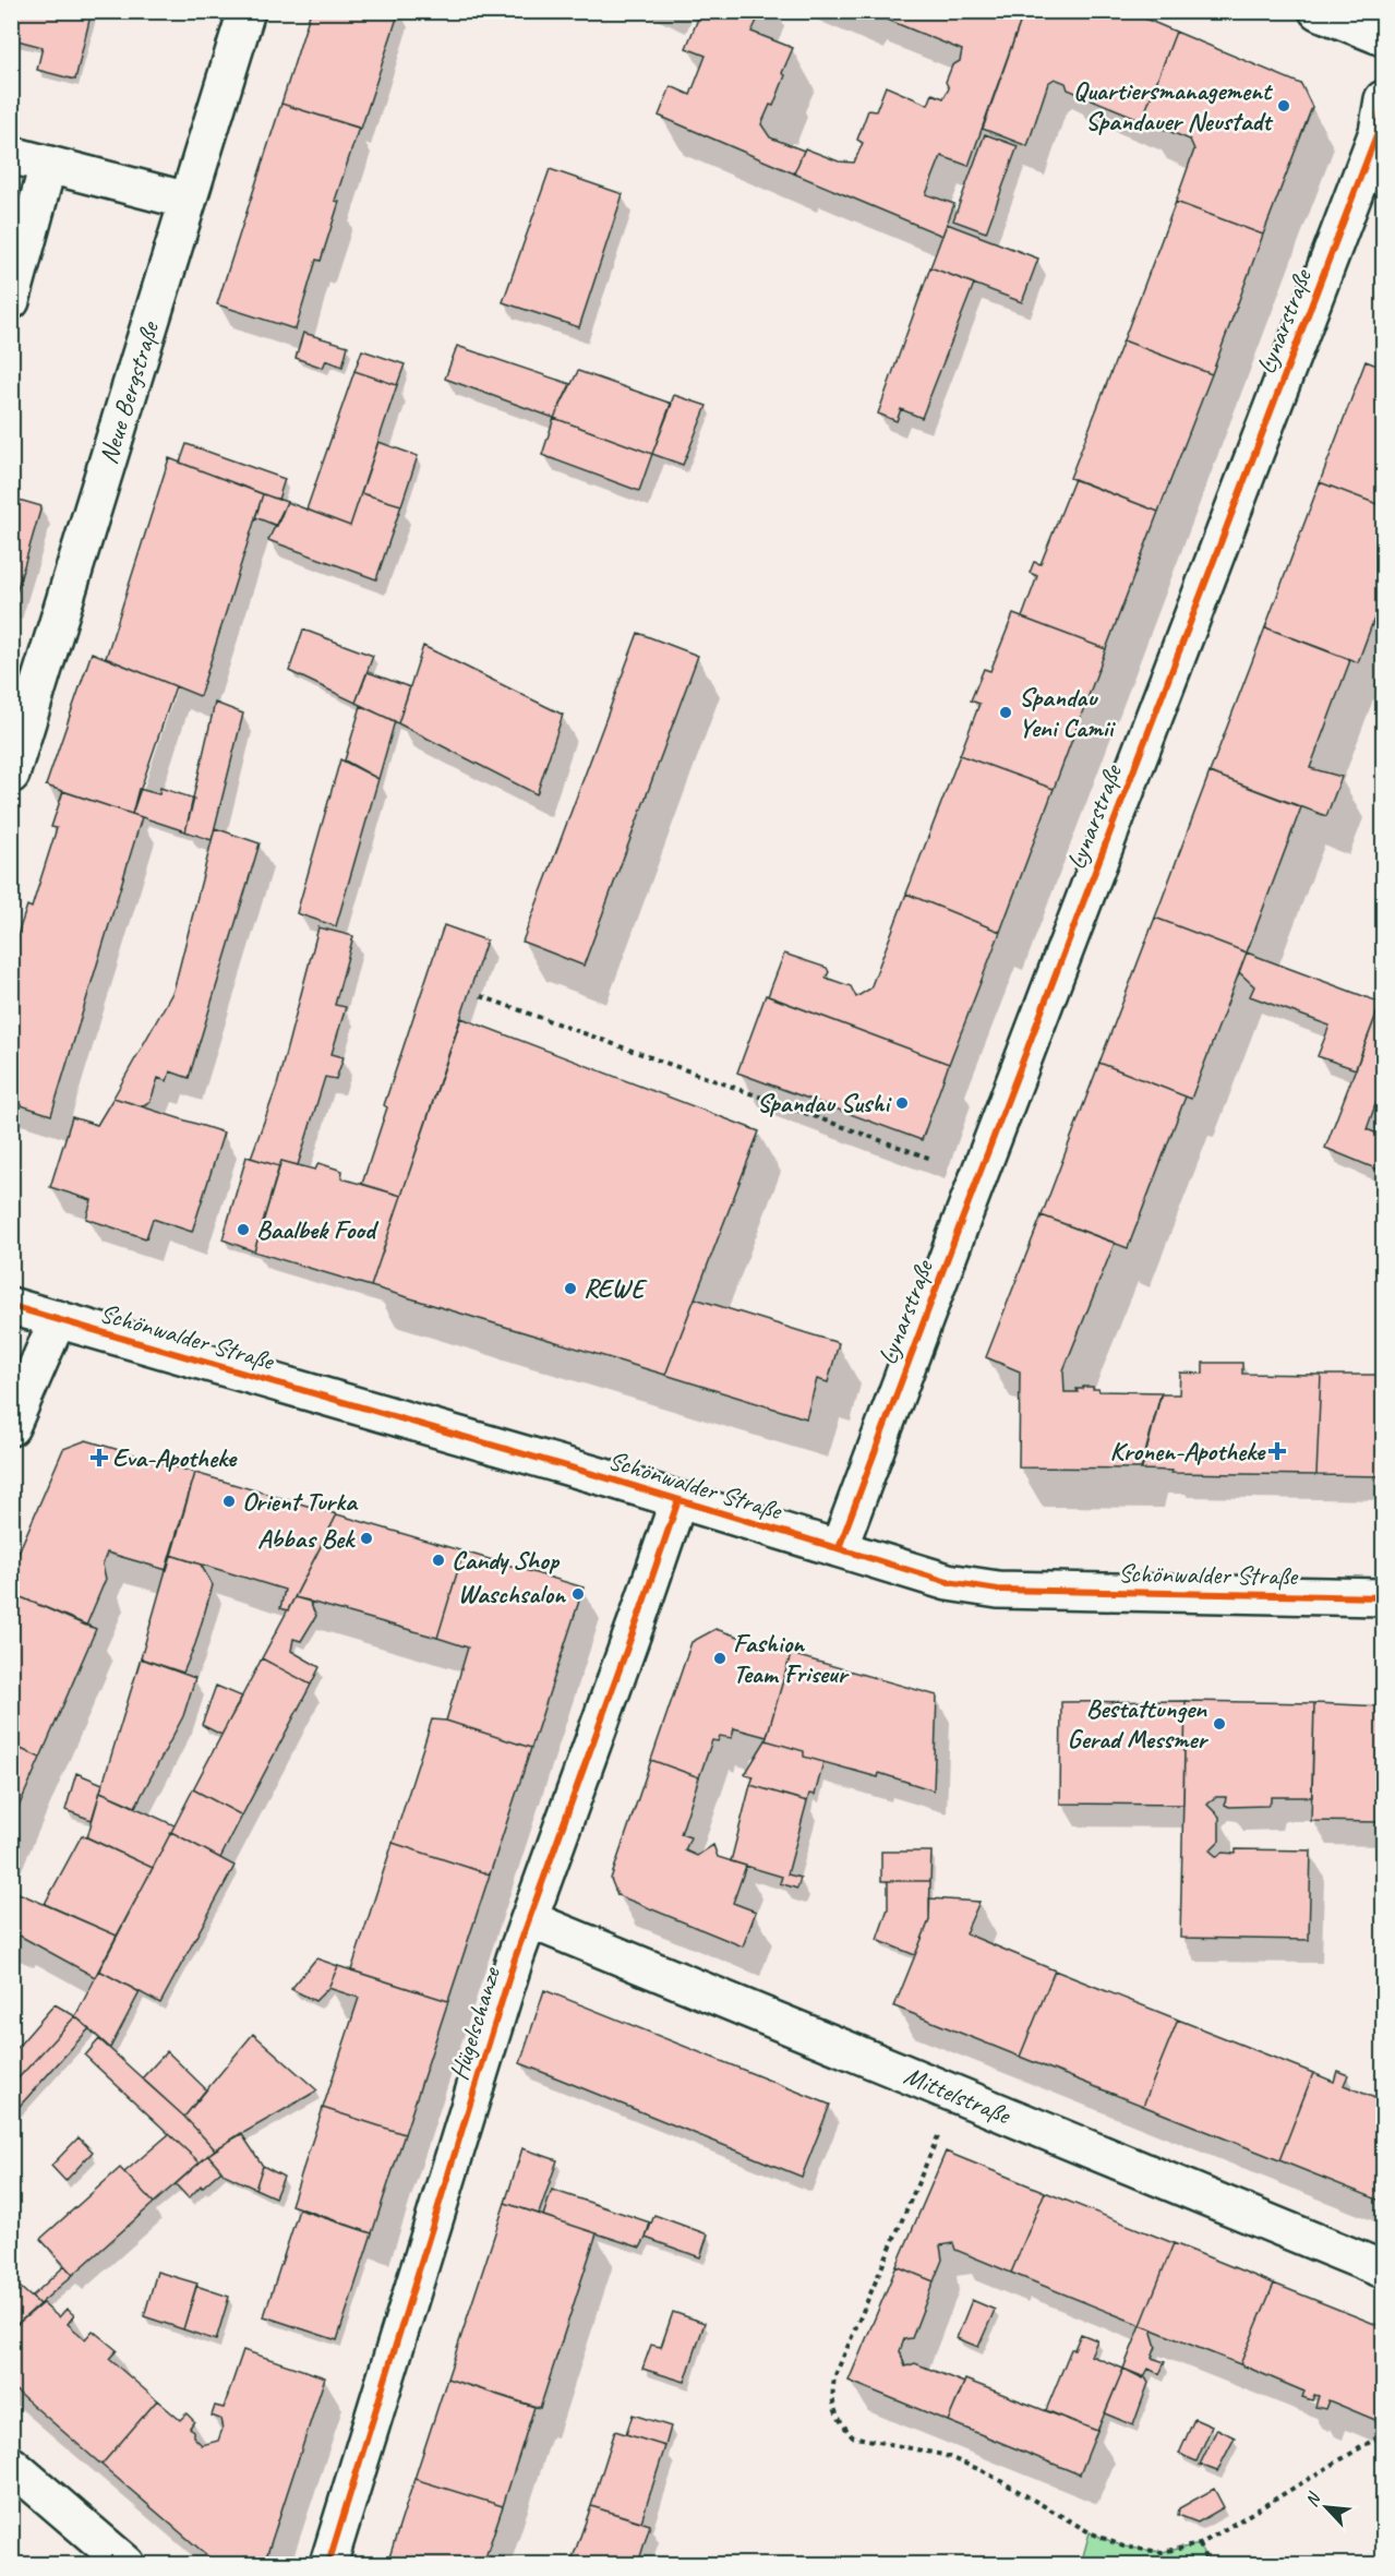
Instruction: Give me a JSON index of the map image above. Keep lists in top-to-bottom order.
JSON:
{
  "streets": {
    "street": [
      "Lynarstraße",
      "Neue Bergstraße",
      "Schönwalder Straße",
      "Hügelschanze",
      "Mittelstraße"
    ]
  },
  "crossings": [
    ["Lynarstraße", "Schönwalder Straße"],
    ["Schönwalder Straße", "Hügelschanze"],
    ["Hügelschanze", "Mittelstraße"]
  ],
  "places": {
    "other": [
      "Quartiersmanagement Spandauer Neustadt",
      "Spandau Yeni Camii",
      "Spandau Sushi",
      "Baalbek Food",
      "REWE",
      "Orient Turka",
      "Abbas Bek",
      "Candy Shop",
      "Waschsalon",
      "Fashion Team Friseur",
      "Bestattungen Gerad Messmer"
    ],
    "health": ["Kronen-Apotheke", "Eva-Apotheke"]
  },
  "north": "top left"
}
